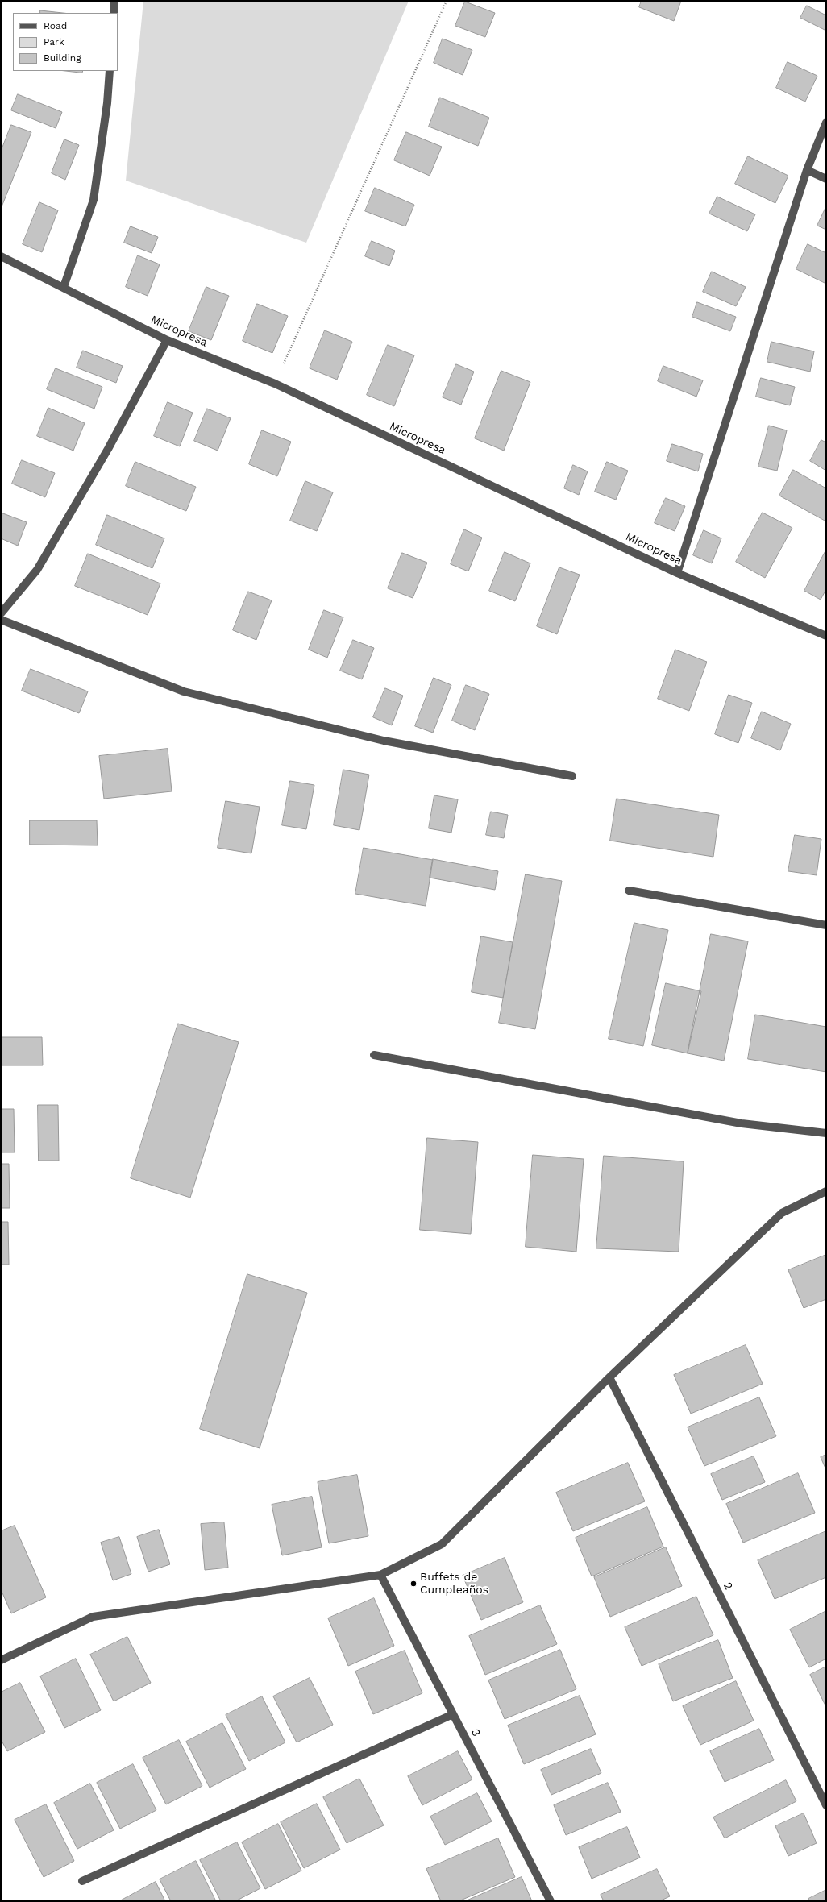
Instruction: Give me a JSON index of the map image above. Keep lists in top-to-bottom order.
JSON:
{
  "streets": {
    "street": ["Micropresa", "2", "3"]
  },
  "places": ["Buffets de Cumpleaños"],
  "legend": ["Road", "Park", "Building"]
}
